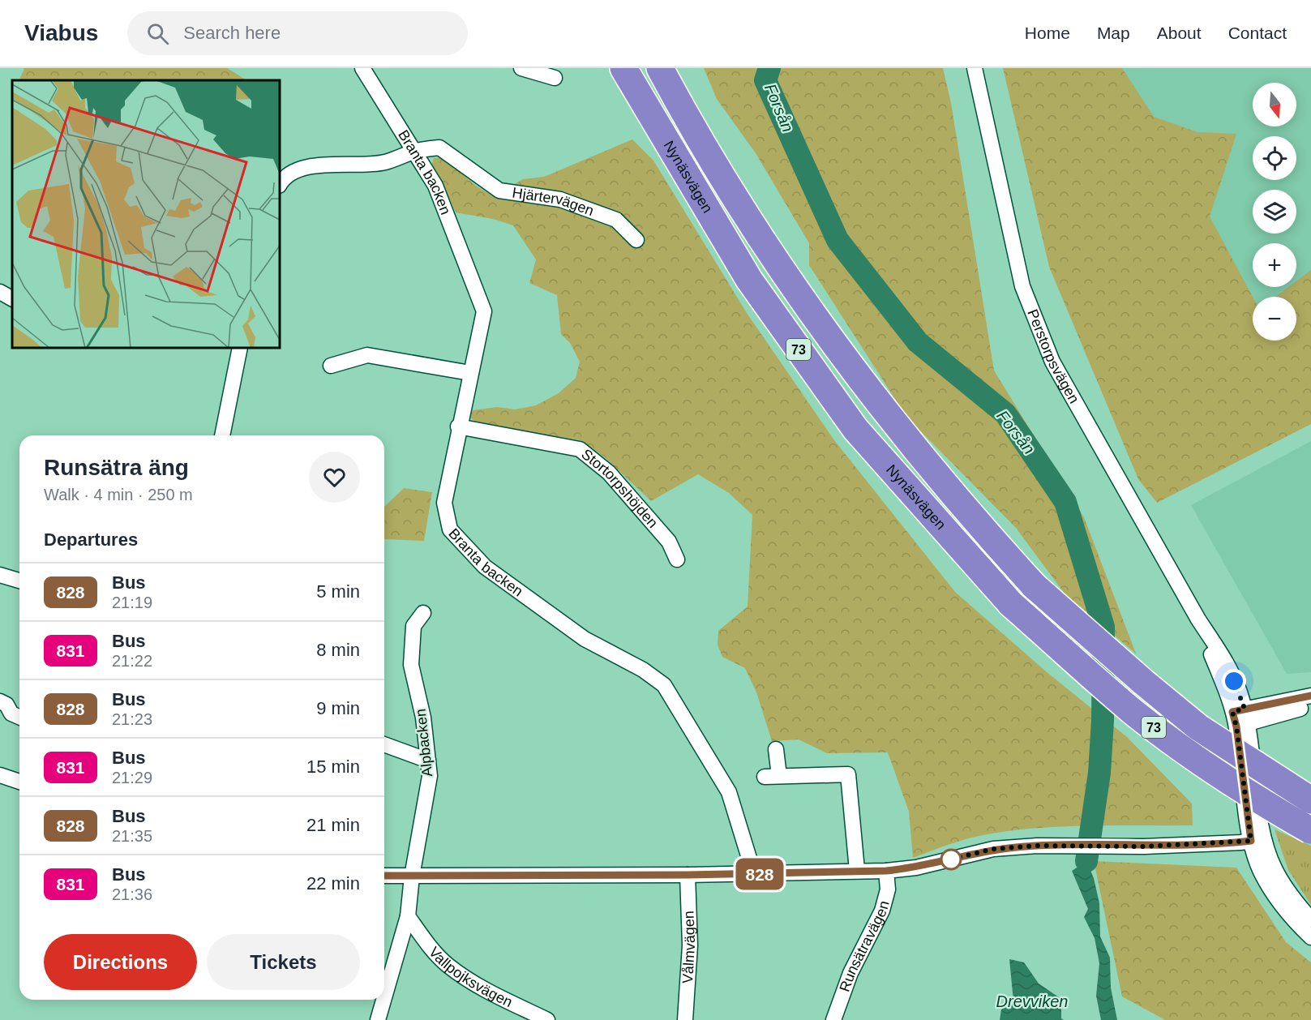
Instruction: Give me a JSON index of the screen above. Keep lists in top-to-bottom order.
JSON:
{
  "streets": {
    "highway": ["Nynäsvägen", "73"],
    "street": [
      "Branta backen",
      "Hjärtervägen",
      "Perstorpsvägen",
      "Stortorpshöjden",
      "Alpbacken",
      "Runsätravägen",
      "Vålmvägen",
      "Vallpojksvägen"
    ]
  },
  "crossings": [
    ["Branta backen", "Hjärtervägen"],
    ["Branta backen", "Stortorpshöjden"]
  ],
  "water": ["Forsån", "Drevviken"],
  "lines": ["bus line 828"],
  "north": "bottom",
  "page": {
    "header": "Viabus",
    "search": "Search here",
    "nav": [
      "Home",
      "Map",
      "About",
      "Contact"
    ],
    "on_map": "828",
    "map_buttons": ["+", "−"],
    "heading": [
      ["Runsätra äng", "Walk · 4 min · 250 m"],
      "Departures"
    ],
    "list": [
      {
        "mark": "828",
        "name": "Bus",
        "note": "21:19",
        "value": "5 min"
      },
      {
        "mark": "831",
        "name": "Bus",
        "note": "21:22",
        "value": "8 min"
      },
      {
        "mark": "828",
        "name": "Bus",
        "note": "21:23",
        "value": "9 min"
      },
      {
        "mark": "831",
        "name": "Bus",
        "note": "21:29",
        "value": "15 min"
      },
      {
        "mark": "828",
        "name": "Bus",
        "note": "21:35",
        "value": "21 min"
      },
      {
        "mark": "831",
        "name": "Bus",
        "note": "21:36",
        "value": "22 min"
      }
    ],
    "buttons": ["Directions", "Tickets"]
  }
}
